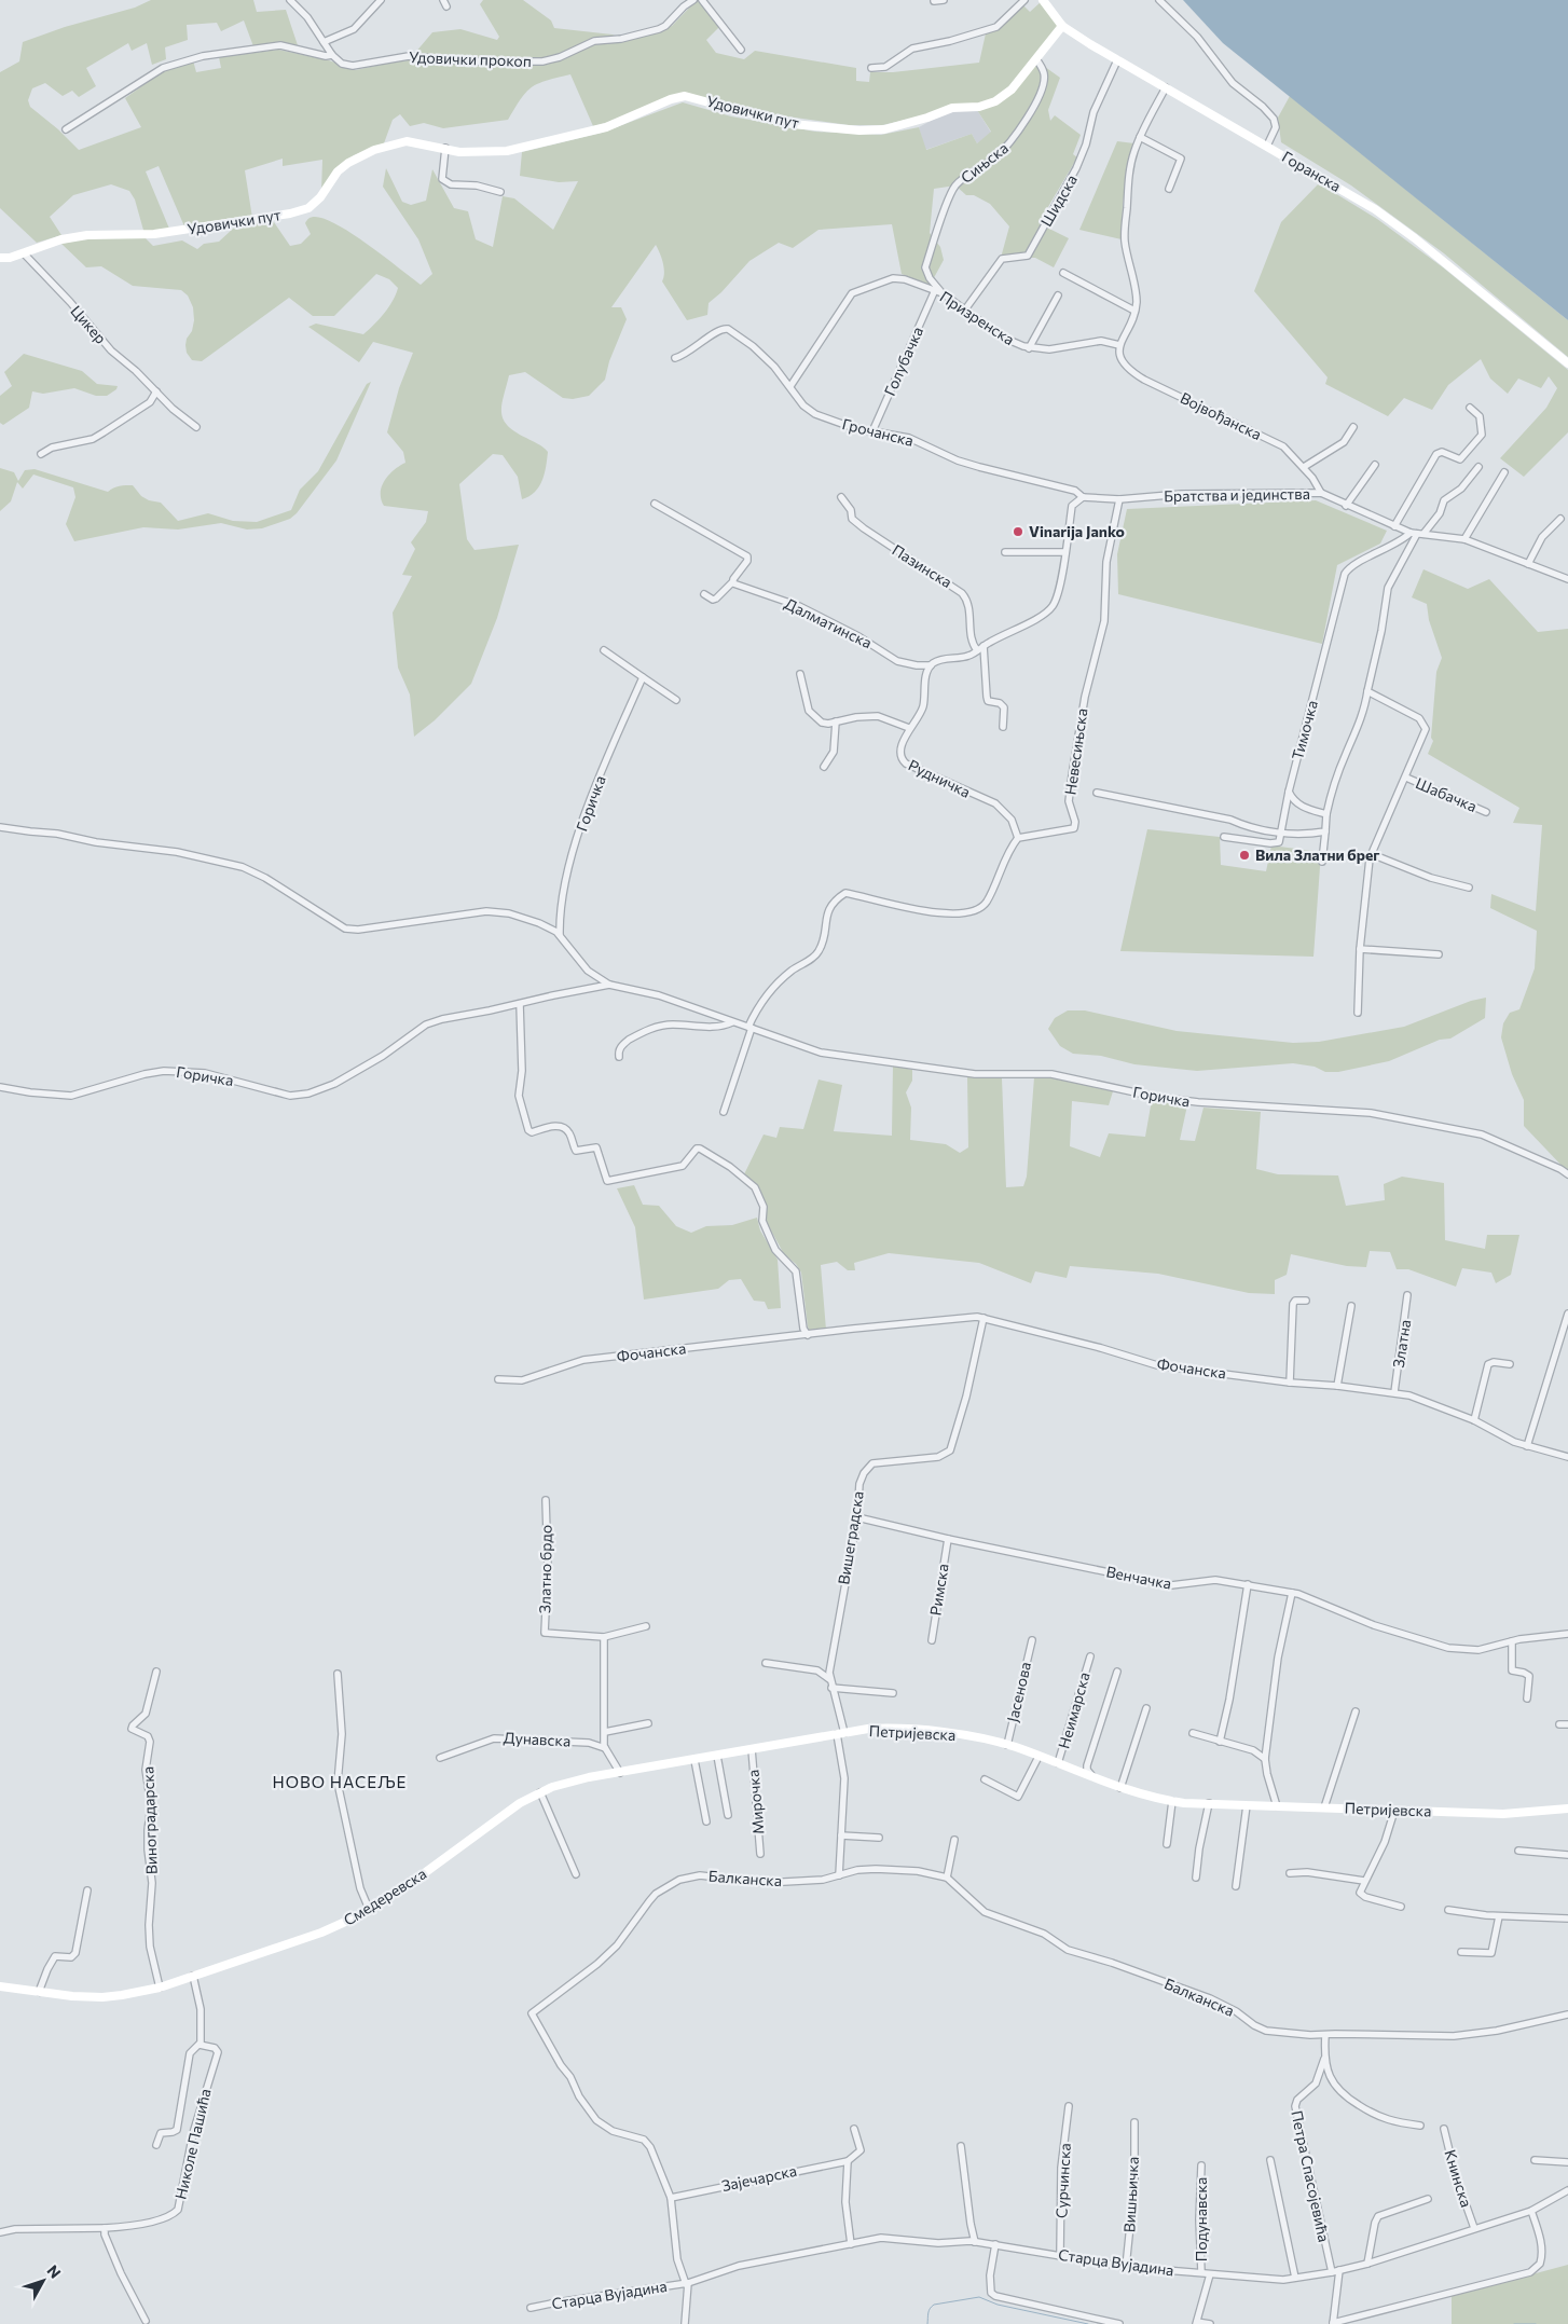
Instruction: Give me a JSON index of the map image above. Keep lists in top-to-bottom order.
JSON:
{
  "streets": {
    "main road": [
      "Удовички пут",
      "Горанска",
      "Петријевска",
      "Смедеревска"
    ],
    "street": [
      "Удовички прокоп",
      "Сињска",
      "Шидска",
      "Призренска",
      "Цикер",
      "Голубачка",
      "Војвођанска",
      "Грочанска",
      "Братства и јединства",
      "Пазинска",
      "Далматинска",
      "Тимочка",
      "Невесињска",
      "Рудничка",
      "Шабачка",
      "Горичка",
      "Златна",
      "Фочанска",
      "Вишеградска",
      "Златно брдо",
      "Венчачка",
      "Римска",
      "Јасенова",
      "Неимарска",
      "Дунавска",
      "Мирочка",
      "Виноградарска",
      "Балканска",
      "Николе Пашића",
      "Петра Спасојевића",
      "Зајечарска",
      "Книнска",
      "Сурчинска",
      "Вишњичка",
      "Подунавска",
      "Старца Вујадина"
    ]
  },
  "crossings": [
    ["Удовички пут", "Сињска"],
    ["Удовички пут", "Горанска"],
    ["Удовички пут", "Цикер"],
    ["Сињска", "Призренска"],
    ["Горанска", "Шидска"],
    ["Шидска", "Призренска"],
    ["Призренска", "Голубачка"],
    ["Призренска", "Војвођанска"],
    ["Призренска", "Грочанска"],
    ["Голубачка", "Грочанска"],
    ["Војвођанска", "Братства и јединства"],
    ["Грочанска", "Братства и јединства"],
    ["Братства и јединства", "Тимочка"],
    ["Братства и јединства", "Невесињска"],
    ["Далматинска", "Рудничка"],
    ["Невесињска", "Рудничка"],
    ["Златна", "Фочанска"],
    ["Фочанска", "Вишеградска"],
    ["Вишеградска", "Венчачка"],
    ["Вишеградска", "Петријевска"],
    ["Вишеградска", "Балканска"],
    ["Венчачка", "Римска"],
    ["Јасенова", "Петријевска"],
    ["Неимарска", "Петријевска"],
    ["Петријевска", "Мирочка"],
    ["Петријевска", "Смедеревска"],
    ["Мирочка", "Смедеревска"],
    ["Виноградарска", "Смедеревска"],
    ["Балканска", "Зајечарска"],
    ["Петра Спасојевића", "Старца Вујадина"],
    ["Книнска", "Старца Вујадина"],
    ["Сурчинска", "Старца Вујадина"],
    ["Вишњичка", "Старца Вујадина"],
    ["Подунавска", "Старца Вујадина"]
  ],
  "districts": ["НОВО НАСЕЉЕ"],
  "places": ["Vinarija Janko", "Вила Златни брег"],
  "north": "top right"
}
